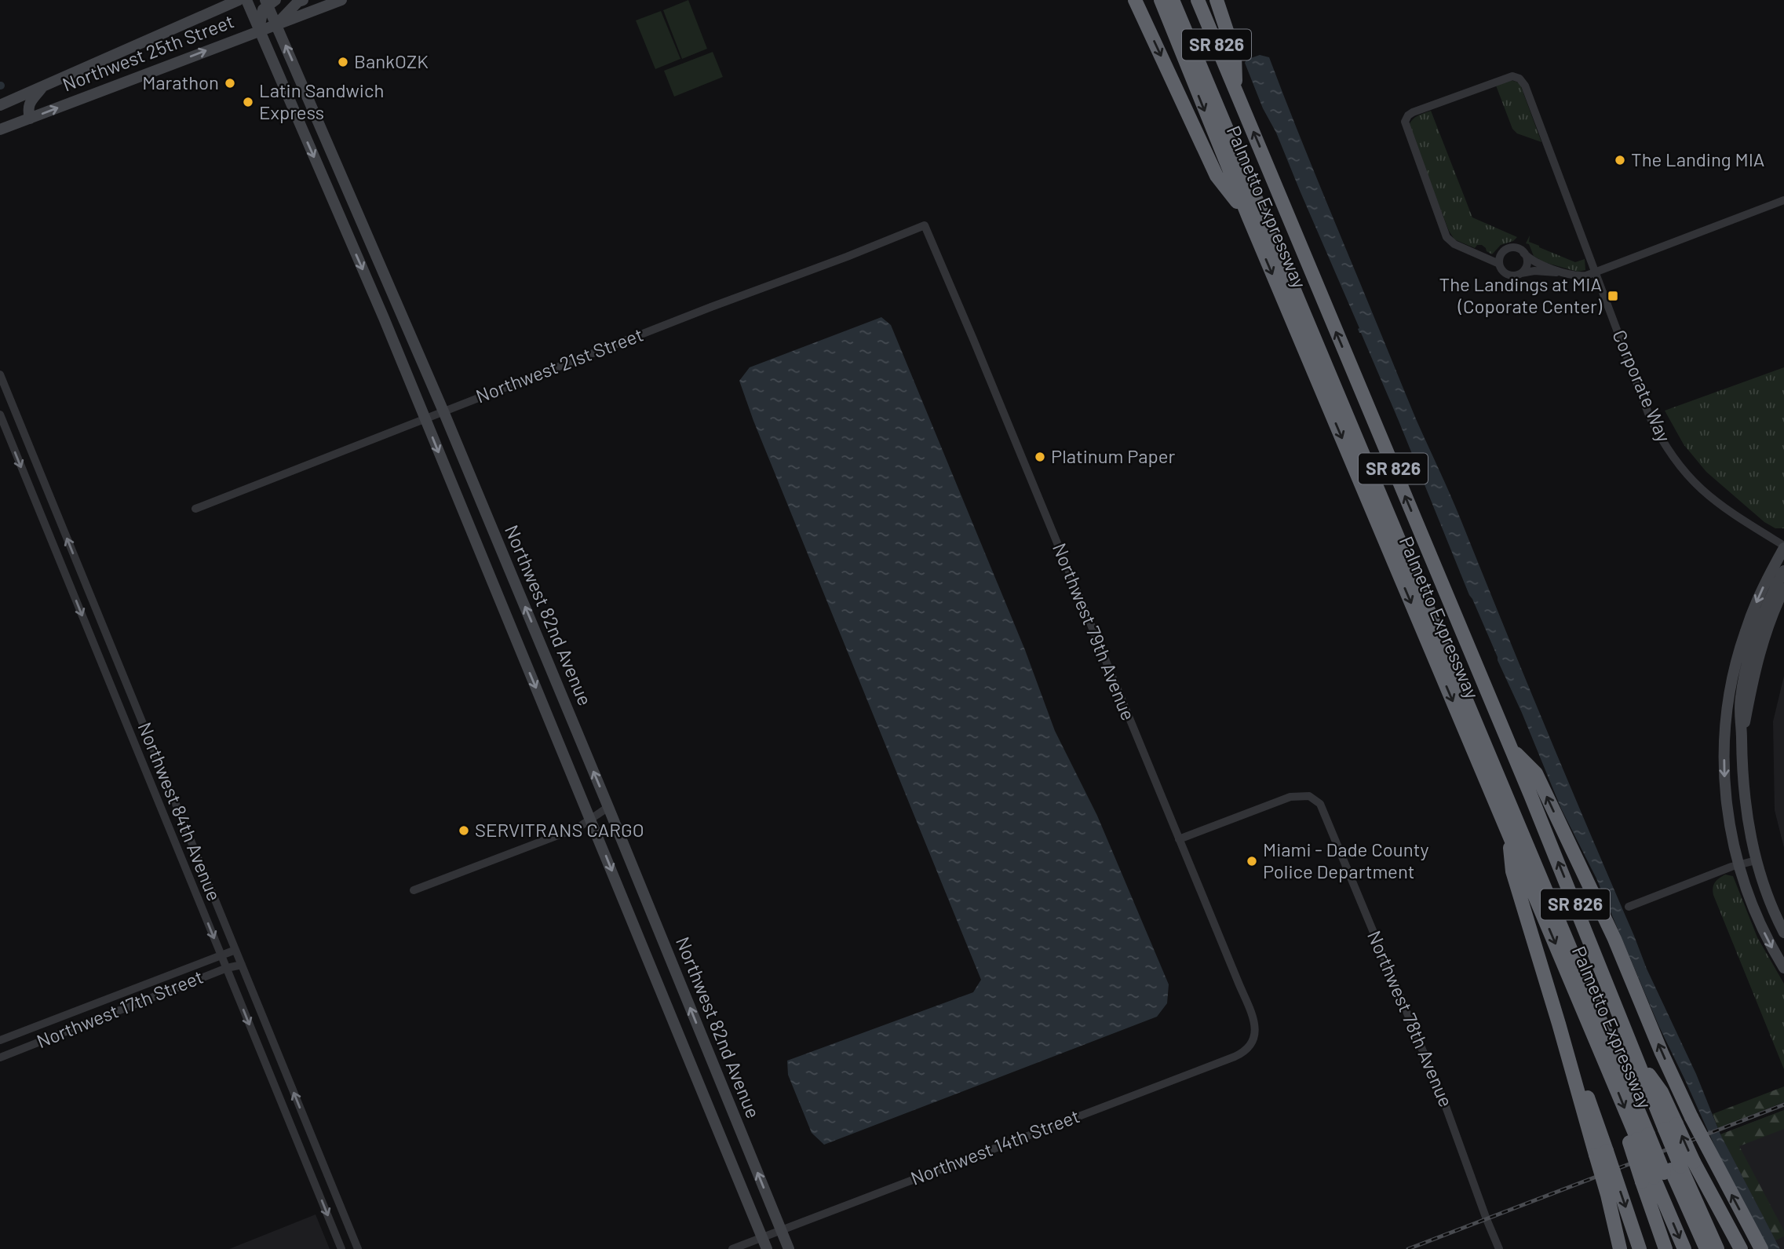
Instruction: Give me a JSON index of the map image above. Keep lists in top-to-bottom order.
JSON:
{
  "streets": {
    "highway": ["SR 826", "Palmetto Expressway"],
    "street": [
      "Northwest 25th Street",
      "Northwest 21st Street",
      "Corporate Way",
      "Northwest 82nd Avenue",
      "Northwest 79th Avenue",
      "Northwest 84th Avenue",
      "Northwest 17th Street",
      "Northwest 78th Avenue",
      "Northwest 14th Street"
    ]
  },
  "crossings": [
    ["Northwest 25th Street", "Northwest 82nd Avenue"],
    ["Northwest 21st Street", "Northwest 82nd Avenue"],
    ["Northwest 21st Street", "Northwest 79th Avenue"],
    ["Northwest 82nd Avenue", "Northwest 14th Street"],
    ["Northwest 79th Avenue", "Northwest 78th Avenue"],
    ["Northwest 79th Avenue", "Northwest 14th Street"],
    ["Northwest 84th Avenue", "Northwest 17th Street"]
  ],
  "places": {
    "other": [
      "BankOZK",
      "Marathon",
      "Latin Sandwich Express",
      "The Landing MIA",
      "Platinum Paper",
      "SERVITRANS CARGO",
      "Miami - Dade County Police Department"
    ],
    "transit": ["The Landings at MIA (Coporate Center)"]
  }
}
